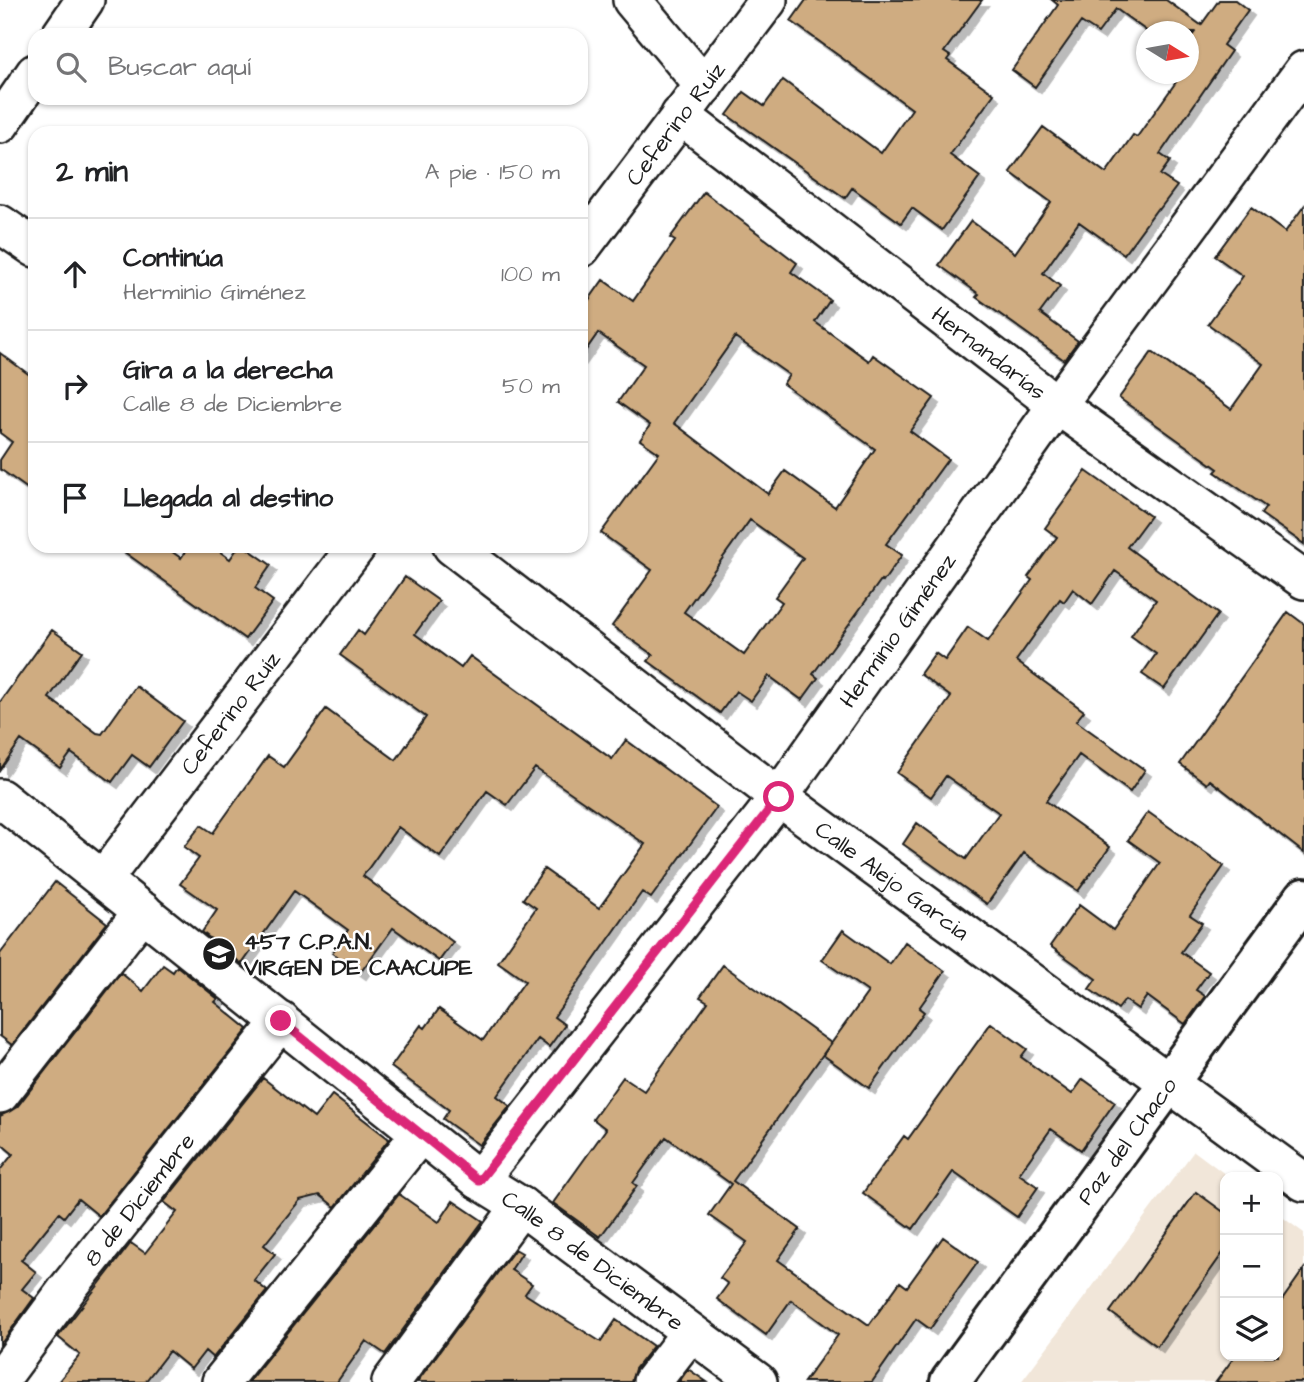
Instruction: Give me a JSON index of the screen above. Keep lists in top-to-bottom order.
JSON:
{
  "streets": {
    "street": [
      "Ceferino Ruíz",
      "Hernandarías",
      "Herminio Giménez",
      "Calle Alejo Garcia",
      "Paz del Chaco",
      "8 de Diciembre",
      "Calle 8 de Diciembre"
    ]
  },
  "crossings": [
    ["Ceferino Ruíz", "Hernandarías"],
    ["Ceferino Ruíz", "Calle 8 de Diciembre"],
    ["Hernandarías", "Herminio Giménez"],
    ["Herminio Giménez", "Calle Alejo Garcia"],
    ["Herminio Giménez", "Calle 8 de Diciembre"],
    ["Calle Alejo Garcia", "Paz del Chaco"],
    ["8 de Diciembre", "Calle 8 de Diciembre"]
  ],
  "places": {
    "school or university": ["457 C.P.A.N. VIRGEN DE CAACUPE"]
  },
  "north": "right",
  "page": {
    "search": "Buscar aquí",
    "heading": ["2 min", "A pie · 150 m"],
    "list": [
      ["Continúa", "Herminio Giménez", "100 m"],
      ["Gira a la derecha", "Calle 8 de Diciembre", "50 m"],
      "Llegada al destino"
    ],
    "map_buttons": ["+", "−"]
  }
}
